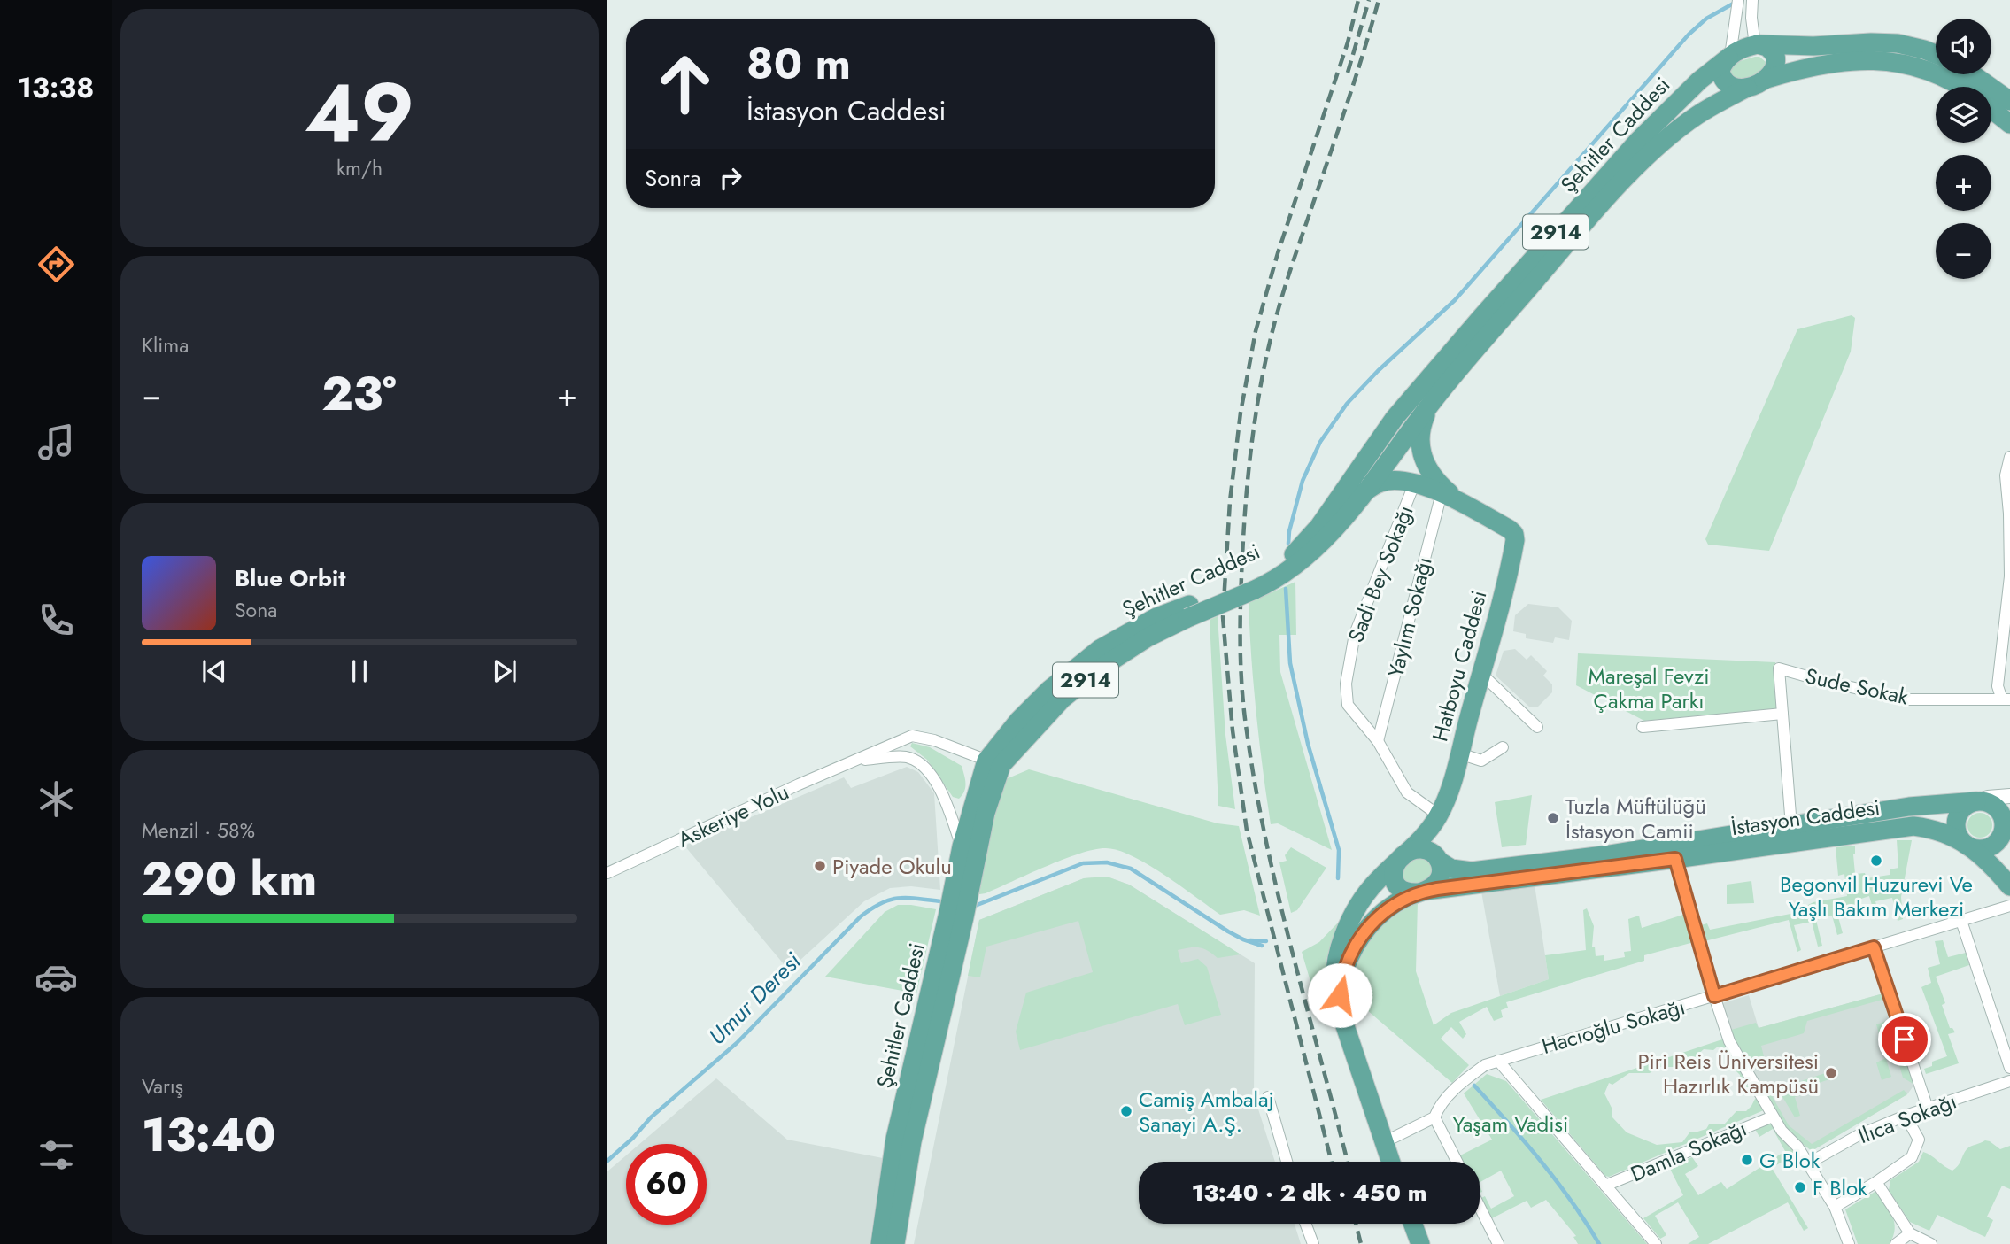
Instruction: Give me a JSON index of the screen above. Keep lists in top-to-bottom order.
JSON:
{
  "streets": {
    "main road": [
      "Şehitler Caddesi",
      "2914",
      "Hatboyu Caddesi",
      "İstasyon Caddesi"
    ],
    "street": [
      "Sadi Bey Sokağı",
      "Yaylım Sokağı",
      "Sude Sokak",
      "Askeriye Yolu",
      "Hacıoğlu Sokağı",
      "Ilıca Sokağı",
      "Damla Sokağı"
    ]
  },
  "crossings": [
    ["Şehitler Caddesi", "Hatboyu Caddesi"],
    ["Şehitler Caddesi", "Askeriye Yolu"],
    ["Sadi Bey Sokağı", "Yaylım Sokağı"],
    ["Sadi Bey Sokağı", "Hatboyu Caddesi"],
    ["Yaylım Sokağı", "Hatboyu Caddesi"],
    ["Hatboyu Caddesi", "İstasyon Caddesi"],
    ["Hatboyu Caddesi", "Hacıoğlu Sokağı"]
  ],
  "water": ["Umur Deresi"],
  "parks": ["Mareşal Fevzi Çakma Parkı", "Yaşam Vadisi"],
  "places": [
    "Tuzla Müftülüğü İstasyon Camii",
    "Begonvil Huzurevi Ve Yaşlı Bakım Merkezi",
    "Piyade Okulu",
    "Piri Reis Üniversitesi Hazırlık Kampüsü",
    "Camiş Ambalaj Sanayi A.Ş.",
    "G Blok",
    "F Blok"
  ],
  "page": {
    "tabs": "13:38",
    "tile": [
      ["49", "km/h"],
      "Klima",
      ["Menzil · 58%", "290 km"],
      ["Varış", "13:40"]
    ],
    "map_buttons": ["+", "−"],
    "turn": ["80 m", "İstasyon Caddesi"],
    "then": "Sonra",
    "heat": ["−", "23°", "+"],
    "song": ["Blue Orbit", "Sona"],
    "limit": "60",
    "trip": "13:40 · 2 dk · 450 m"
  }
}
